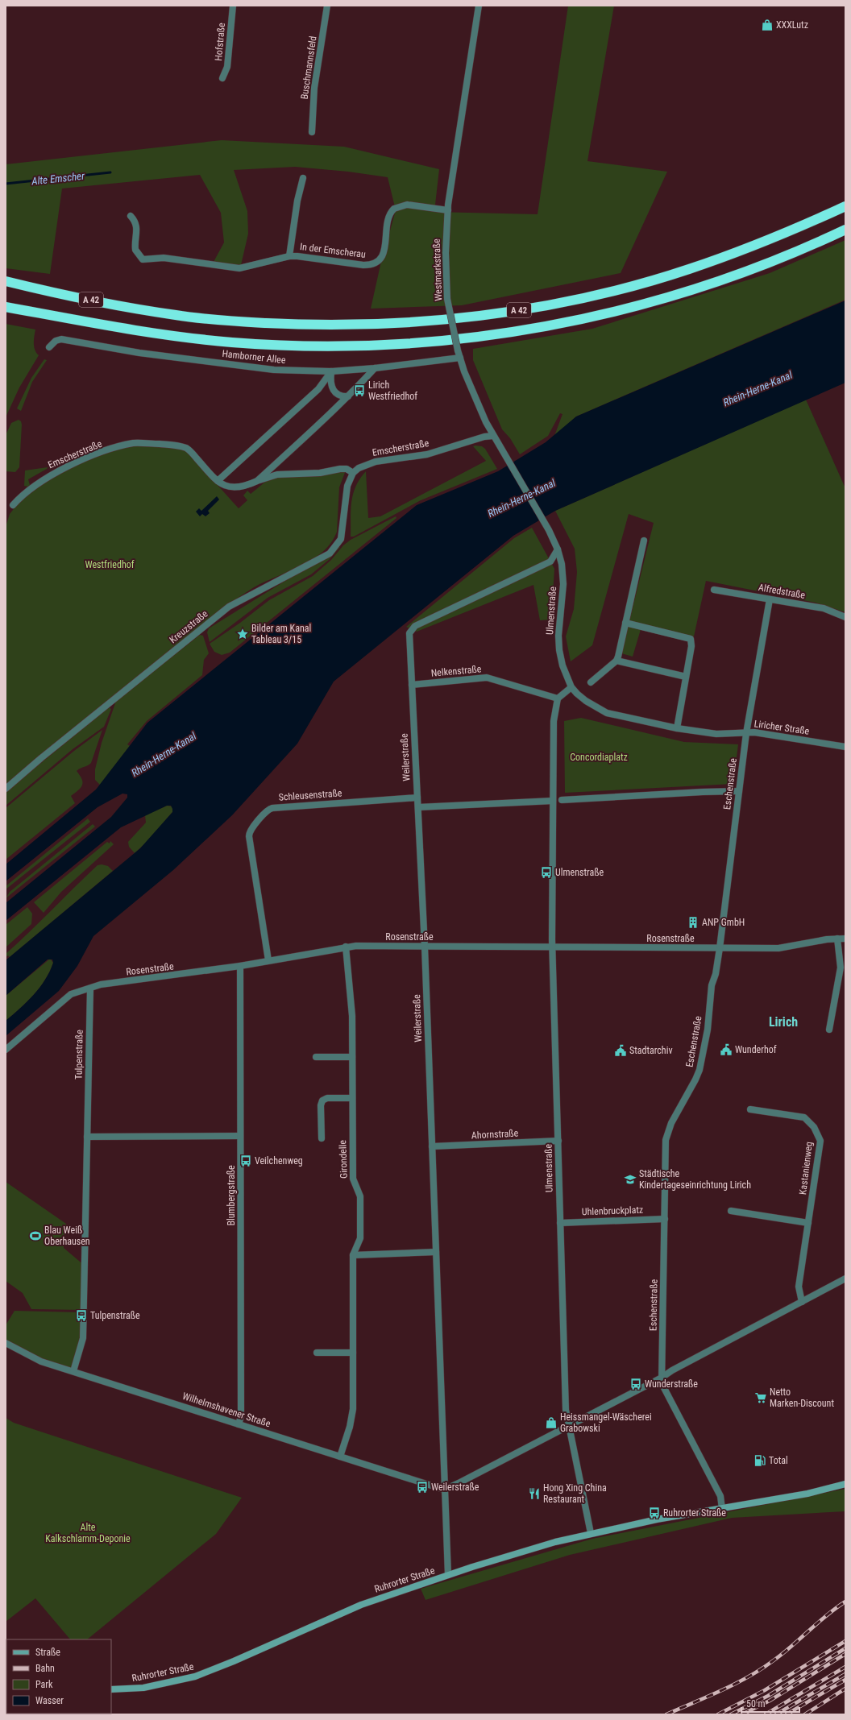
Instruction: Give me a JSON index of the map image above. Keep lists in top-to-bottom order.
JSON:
{
  "streets": {
    "highway": ["A 42"],
    "main road": ["Ruhrorter Straße"],
    "street": [
      "Hofstraße",
      "Buschmannsfeld",
      "In der Emscherau",
      "Westmarkstraße",
      "Hamborner Allee",
      "Emscherstraße",
      "Alfredstraße",
      "Ulmenstraße",
      "Kreuzstraße",
      "Nelkenstraße",
      "Liricher Straße",
      "Weilerstraße",
      "Eschenstraße",
      "Schleusenstraße",
      "Rosenstraße",
      "Tulpenstraße",
      "Ahornstraße",
      "Girondelle",
      "Kastanienweg",
      "Blumbergstraße",
      "Uhlenbruckplatz",
      "Wilhelmshavener Straße"
    ]
  },
  "crossings": [
    ["In der Emscherau", "Westmarkstraße"],
    ["Westmarkstraße", "Hamborner Allee"],
    ["Westmarkstraße", "Emscherstraße"],
    ["Westmarkstraße", "Ulmenstraße"],
    ["Westmarkstraße", "Weilerstraße"],
    ["Hamborner Allee", "Emscherstraße"],
    ["Emscherstraße", "Kreuzstraße"],
    ["Alfredstraße", "Eschenstraße"],
    ["Ulmenstraße", "Nelkenstraße"],
    ["Ulmenstraße", "Liricher Straße"],
    ["Ulmenstraße", "Weilerstraße"],
    ["Ulmenstraße", "Rosenstraße"],
    ["Ulmenstraße", "Ahornstraße"],
    ["Ulmenstraße", "Uhlenbruckplatz"],
    ["Ulmenstraße", "Ruhrorter Straße"],
    ["Nelkenstraße", "Weilerstraße"],
    ["Liricher Straße", "Eschenstraße"],
    ["Weilerstraße", "Schleusenstraße"],
    ["Weilerstraße", "Rosenstraße"],
    ["Weilerstraße", "Ahornstraße"],
    ["Weilerstraße", "Wilhelmshavener Straße"],
    ["Weilerstraße", "Ruhrorter Straße"],
    ["Eschenstraße", "Rosenstraße"],
    ["Eschenstraße", "Uhlenbruckplatz"],
    ["Eschenstraße", "Ruhrorter Straße"],
    ["Schleusenstraße", "Rosenstraße"],
    ["Rosenstraße", "Tulpenstraße"],
    ["Rosenstraße", "Girondelle"],
    ["Rosenstraße", "Blumbergstraße"],
    ["Tulpenstraße", "Wilhelmshavener Straße"],
    ["Girondelle", "Wilhelmshavener Straße"],
    ["Blumbergstraße", "Wilhelmshavener Straße"]
  ],
  "districts": ["Lirich"],
  "water": ["Alte Emscher", "Rhein-Herne-Kanal"],
  "parks": ["Westfriedhof", "Concordiaplatz", "Alte Kalkschlamm-Deponie"],
  "places": {
    "shop": ["XXXLutz", "Heissmangel-Wäscherei Grabowski"],
    "bus stop": [
      "Lirich Westfriedhof",
      "Ulmenstraße",
      "Veilchenweg",
      "Tulpenstraße",
      "Wunderstraße",
      "Weilerstraße",
      "Ruhrorter Straße"
    ],
    "place": ["Bilder am Kanal Tableau 3/15"],
    "building": ["ANP GmbH"],
    "public building": ["Wunderhof", "Stadtarchiv"],
    "school or university": ["Städtische Kindertageseinrichtung Lirich"],
    "sports": ["Blau Weiß Oberhausen"],
    "supermarket": ["Netto Marken-Discount"],
    "fuel station": ["Total"],
    "restaurant": ["Hong Xing China Restaurant"]
  },
  "legend": [
    "Straße",
    "Bahn",
    "Park",
    "Wasser"
  ],
  "scale_bar": "50 m"
}
